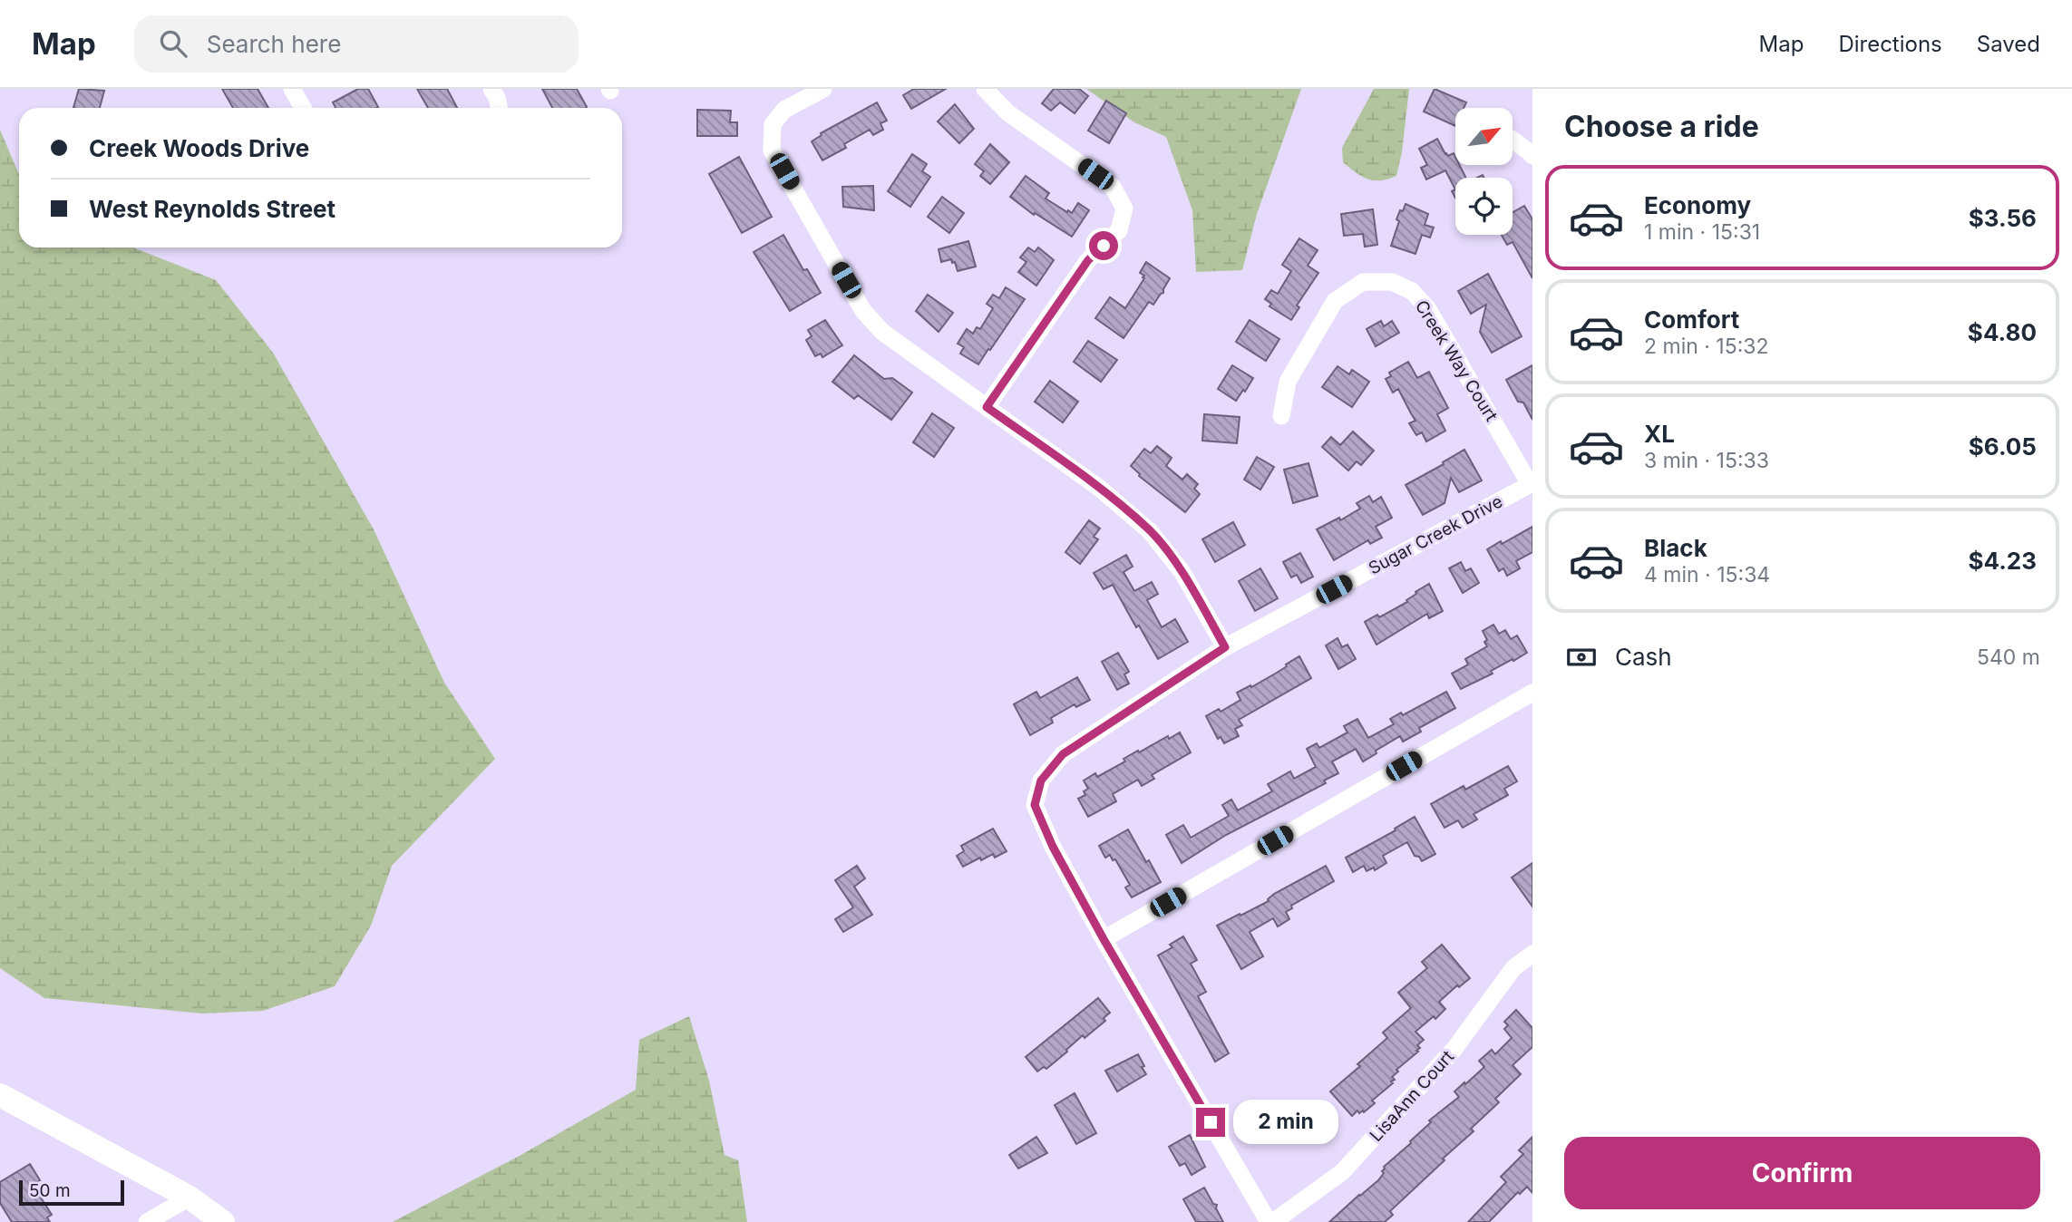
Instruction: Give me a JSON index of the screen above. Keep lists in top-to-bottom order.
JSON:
{
  "streets": {
    "street": ["Creek Way Court", "Sugar Creek Drive", "LisaAnn Court"]
  },
  "crossings": [
    ["Creek Way Court", "Sugar Creek Drive"]
  ],
  "scale_bar": "50 m",
  "north": "top right",
  "page": {
    "header": "Map",
    "search": "Search here",
    "nav": ["Map", "Directions", "Saved"],
    "heading": "Choose a ride",
    "banner": ["Creek Woods Drive", "West Reynolds Street"],
    "list": [
      {
        "name": "Economy",
        "note": "1 min · 15:31",
        "value": "$3.56"
      },
      {
        "name": "Comfort",
        "note": "2 min · 15:32",
        "value": "$4.80"
      },
      {
        "name": "XL",
        "note": "3 min · 15:33",
        "value": "$6.05"
      },
      {
        "name": "Black",
        "note": "4 min · 15:34",
        "value": "$4.23"
      }
    ],
    "pay": ["Cash", "540 m"],
    "bubble": "2 min",
    "buttons": "Confirm",
    "scale": "50 m"
  }
}
